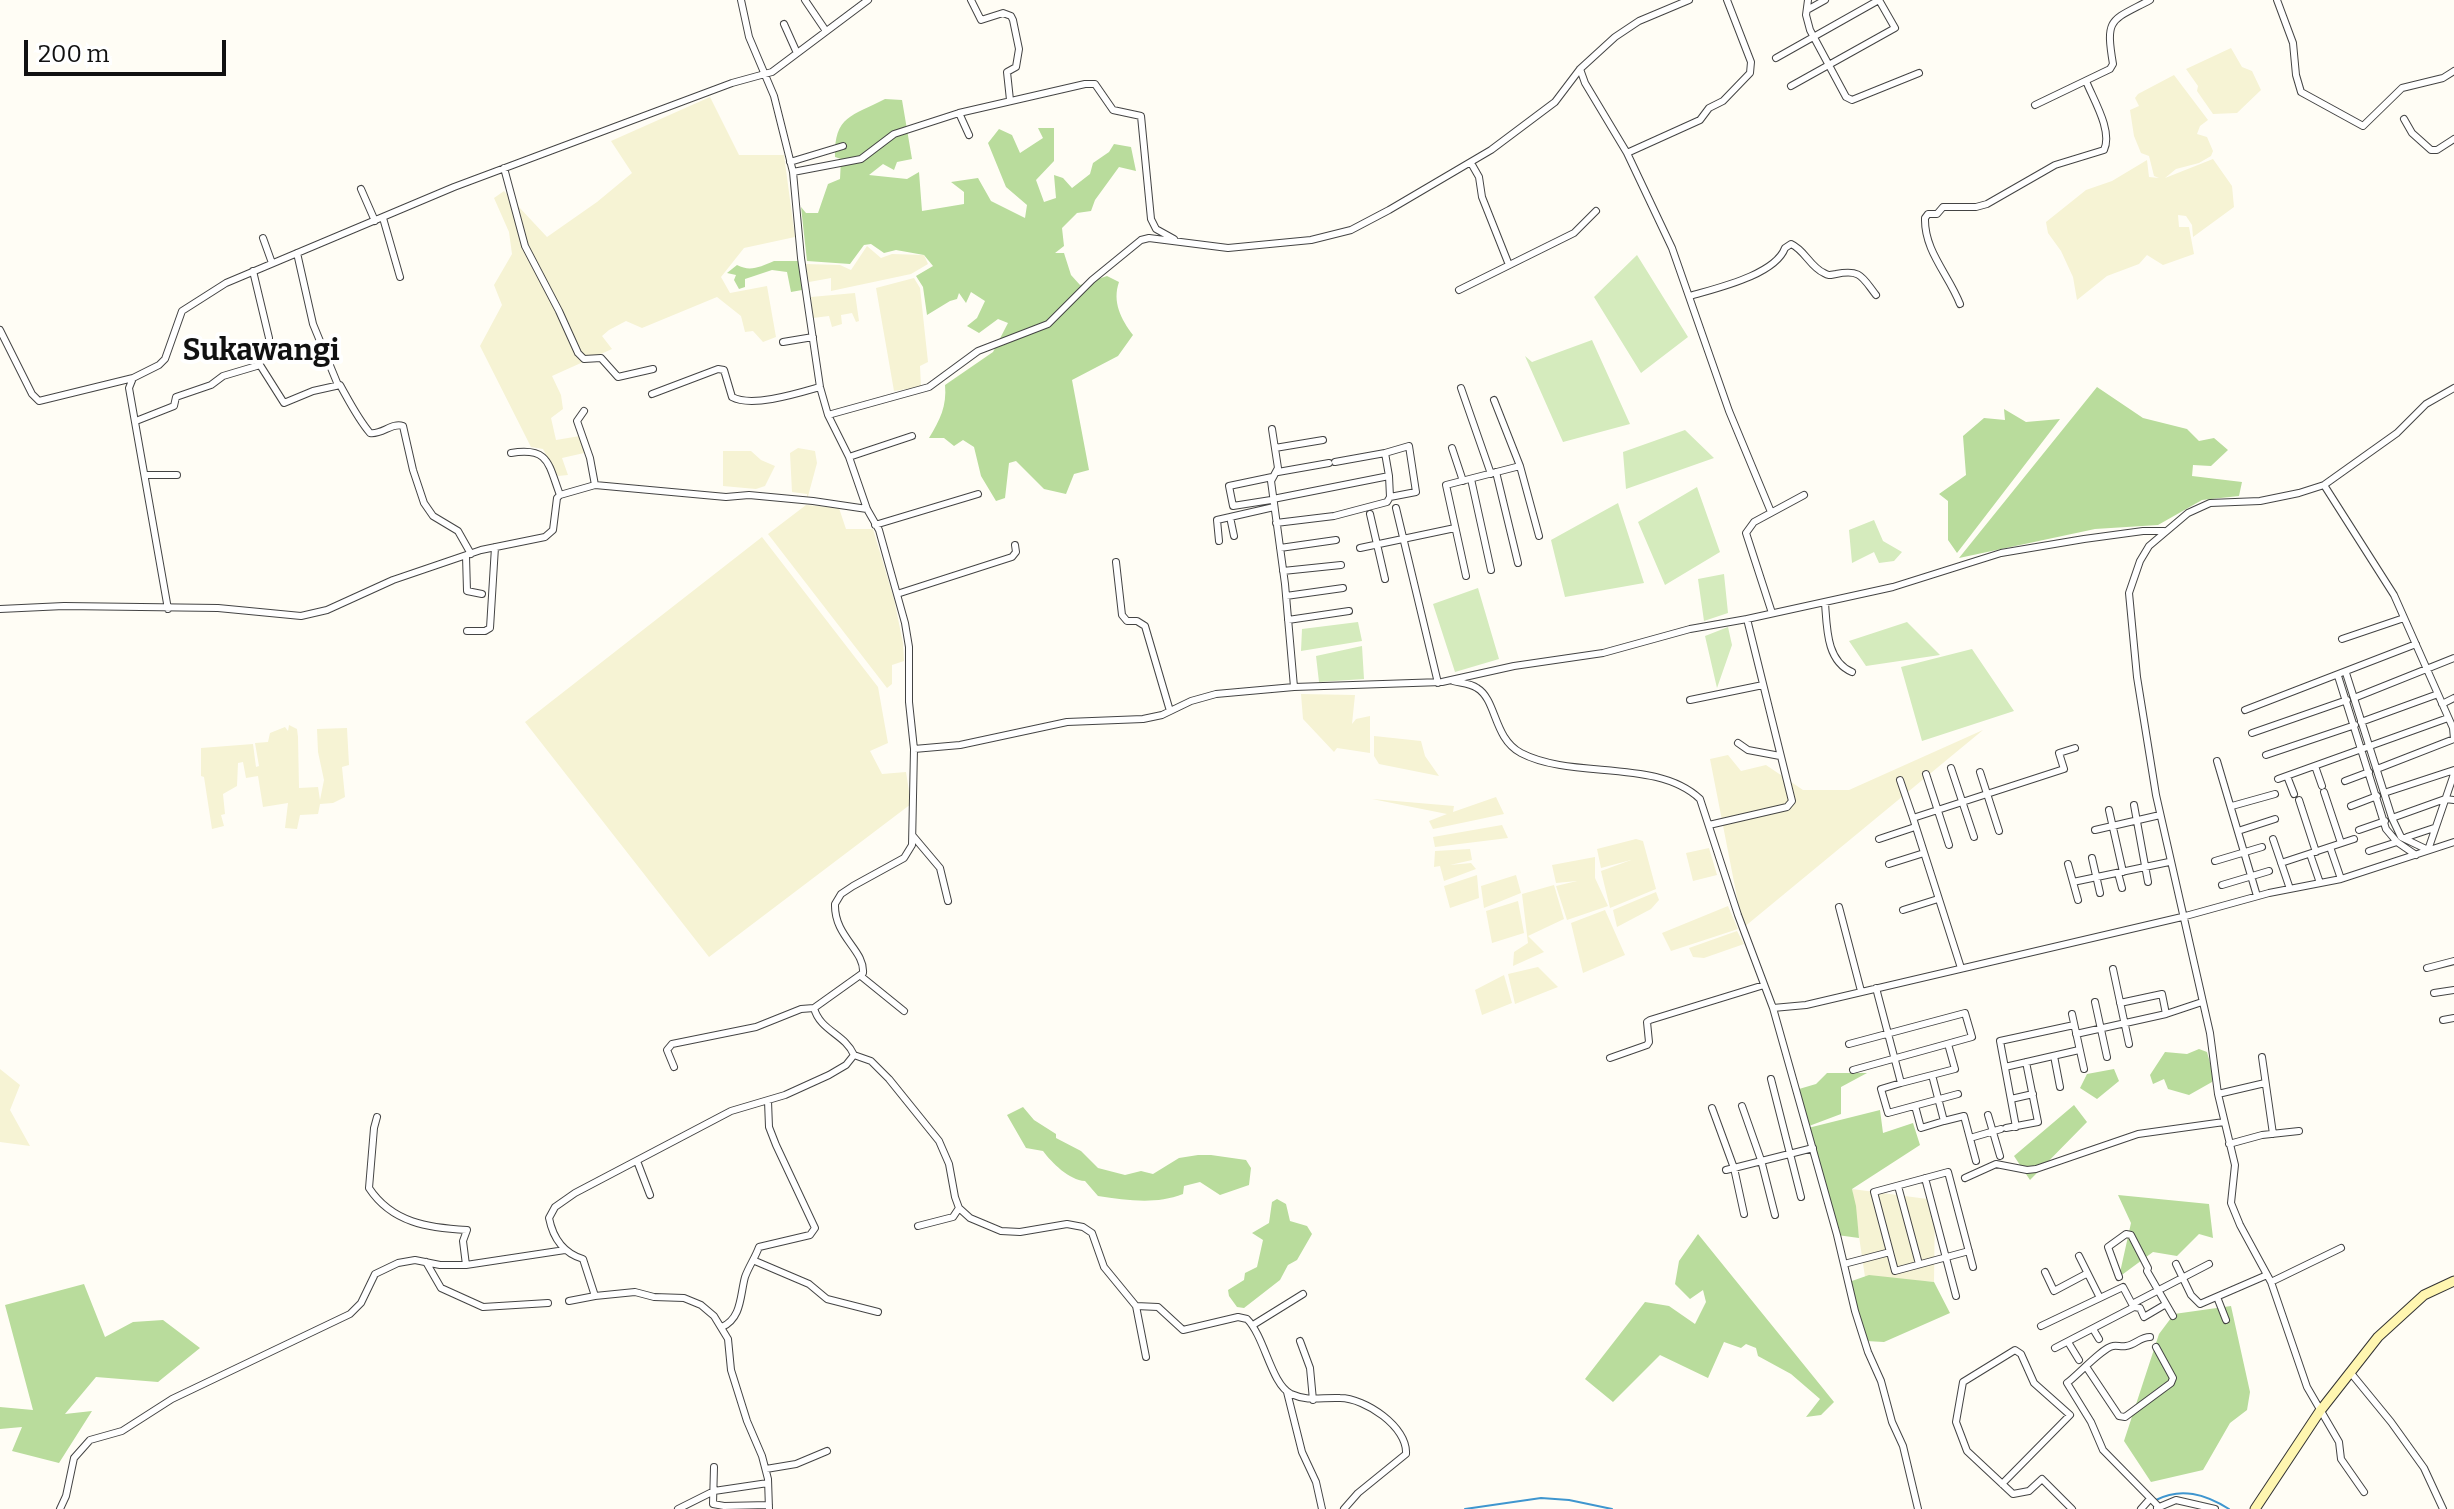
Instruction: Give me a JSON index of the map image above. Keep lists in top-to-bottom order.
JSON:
{
  "districts": ["Sukawangi"],
  "scale_bar": "200 m"
}
